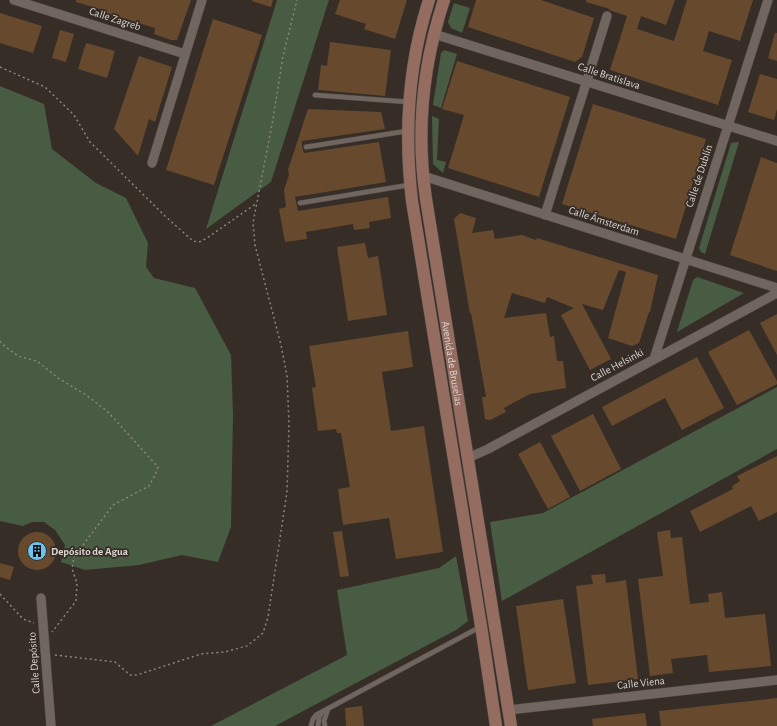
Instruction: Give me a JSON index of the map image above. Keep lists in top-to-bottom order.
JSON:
{
  "streets": {
    "main road": ["Avenida de Bruselas"],
    "street": [
      "Calle Zagreb",
      "Calle Bratislava",
      "Calle de Dublín",
      "Calle Ámsterdam",
      "Calle Helsinki",
      "Calle Depósito",
      "Calle Viena"
    ]
  },
  "crossings": [
    ["Calle Bratislava", "Calle de Dublín"],
    ["Calle Bratislava", "Avenida de Bruselas"],
    ["Calle de Dublín", "Calle Ámsterdam"],
    ["Calle de Dublín", "Calle Helsinki"],
    ["Calle Ámsterdam", "Avenida de Bruselas"],
    ["Avenida de Bruselas", "Calle Helsinki"],
    ["Avenida de Bruselas", "Calle Viena"]
  ],
  "places": {
    "building": ["Depósito de Agua"]
  }
}
